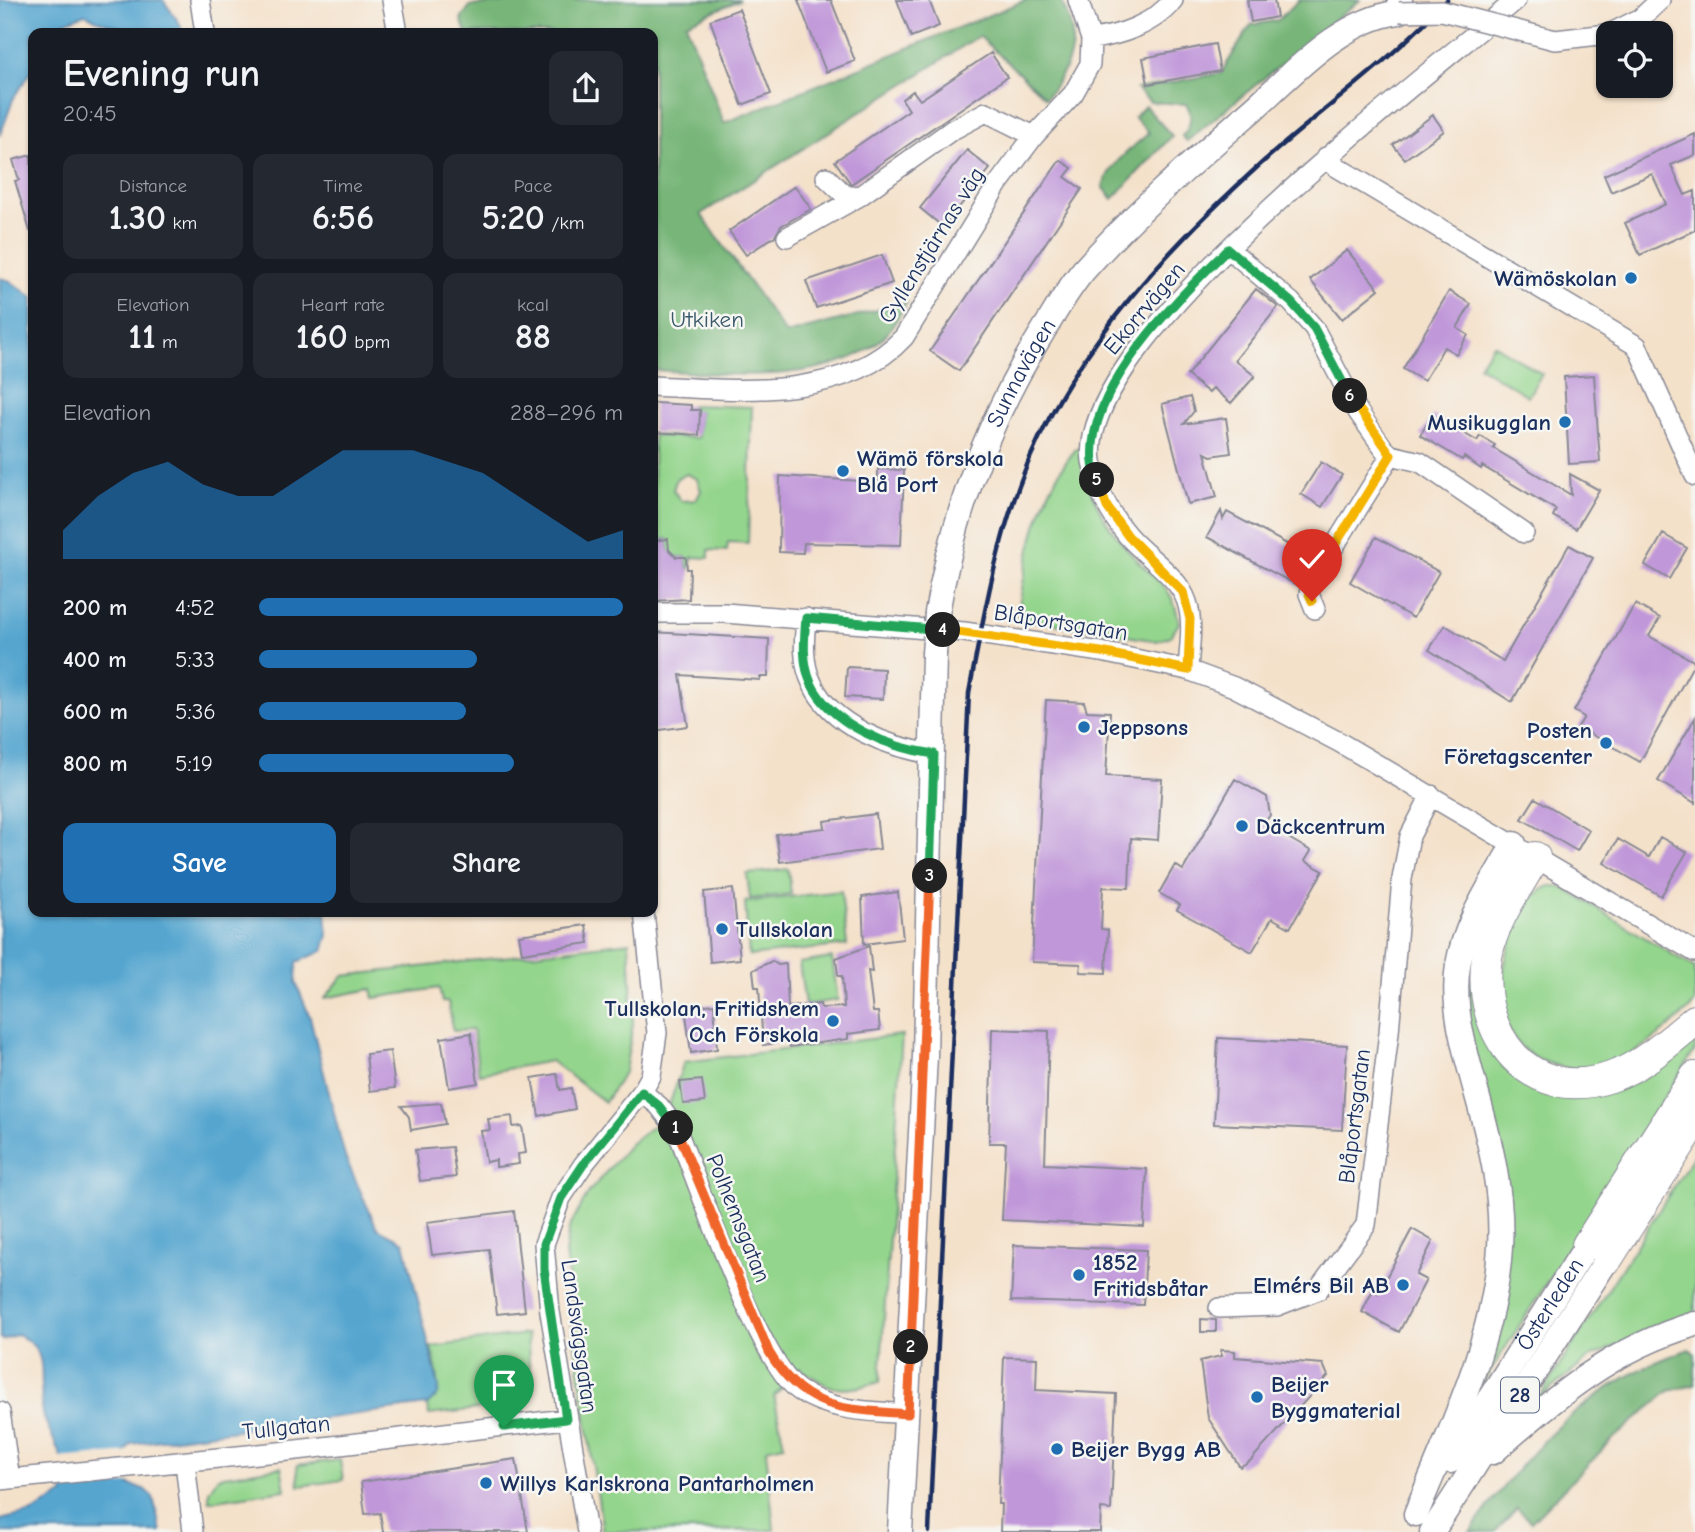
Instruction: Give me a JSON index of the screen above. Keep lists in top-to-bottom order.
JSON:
{
  "streets": {
    "highway": ["Österleden", "28"],
    "main road": ["Sunnavägen"],
    "street": [
      "Gyllenstjärnas väg",
      "Ekorrvägen",
      "Blåportsgatan",
      "Polhemsgatan",
      "Landsvägsgatan",
      "Tullgatan"
    ]
  },
  "crossings": [
    ["Ekorrvägen", "Blåportsgatan"],
    ["Sunnavägen", "Polhemsgatan"],
    ["Polhemsgatan", "Landsvägsgatan"],
    ["Landsvägsgatan", "Tullgatan"]
  ],
  "parks": ["Utkiken"],
  "places": [
    "Wämöskolan",
    "Musikugglan",
    "Wämö förskola Blå Port",
    "Jeppsons",
    "Posten Företagscenter",
    "Däckcentrum",
    "Tullskolan",
    "Tullskolan, Fritidshem Och Förskola",
    "1852 Fritidsbåtar",
    "Elmérs Bil AB",
    "Beijer Byggmaterial",
    "Beijer Bygg AB",
    "Willys Karlskrona Pantarholmen"
  ],
  "page": {
    "heading": ["Evening run", "20:45"],
    "stats": [
      ["Distance", "1.30 km"],
      ["Time", "6:56"],
      ["Pace", "5:20 /km"],
      ["Elevation", "11 m"],
      ["Heart rate", "160 bpm"],
      ["kcal", "88"]
    ],
    "pins": [
      "6",
      "5",
      "4",
      "3",
      "1",
      "2"
    ],
    "chart": ["Elevation", "288–296 m"],
    "list": [
      {
        "name": "200 m",
        "note": "4:52"
      },
      {
        "name": "400 m",
        "note": "5:33"
      },
      {
        "name": "600 m",
        "note": "5:36"
      },
      {
        "name": "800 m",
        "note": "5:19"
      }
    ],
    "buttons": ["Save", "Share"]
  }
}
